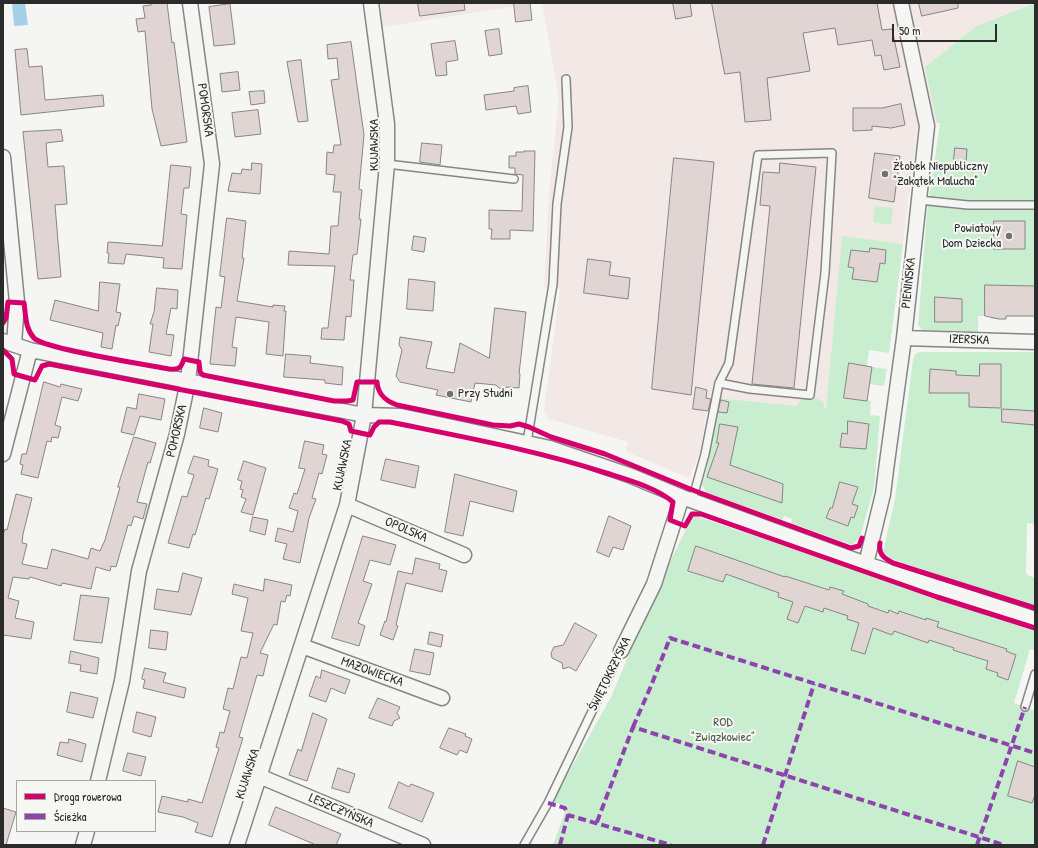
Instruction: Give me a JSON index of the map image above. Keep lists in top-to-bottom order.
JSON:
{
  "streets": {
    "street": [
      "POMORSKA",
      "KUJAWSKA",
      "PIENIŃSKA",
      "IZERSKA",
      "OPOLSKA",
      "MAZOWIECKA",
      "ŚWIĘTOKRZYSKA",
      "LESZCZYŃSKA"
    ]
  },
  "crossings": [
    ["KUJAWSKA", "OPOLSKA"],
    ["KUJAWSKA", "MAZOWIECKA"],
    ["KUJAWSKA", "LESZCZYŃSKA"],
    ["PIENIŃSKA", "IZERSKA"]
  ],
  "parks": ["ROD \"Związkowiec\""],
  "places": ["Żłobek Niepubliczny \"Zakątek Malucha\"", "Powiatowy Dom Dziecka", "Przy Studni"],
  "legend": ["Droga rowerowa", "Ścieżka"],
  "scale_bar": "50 m"
}
